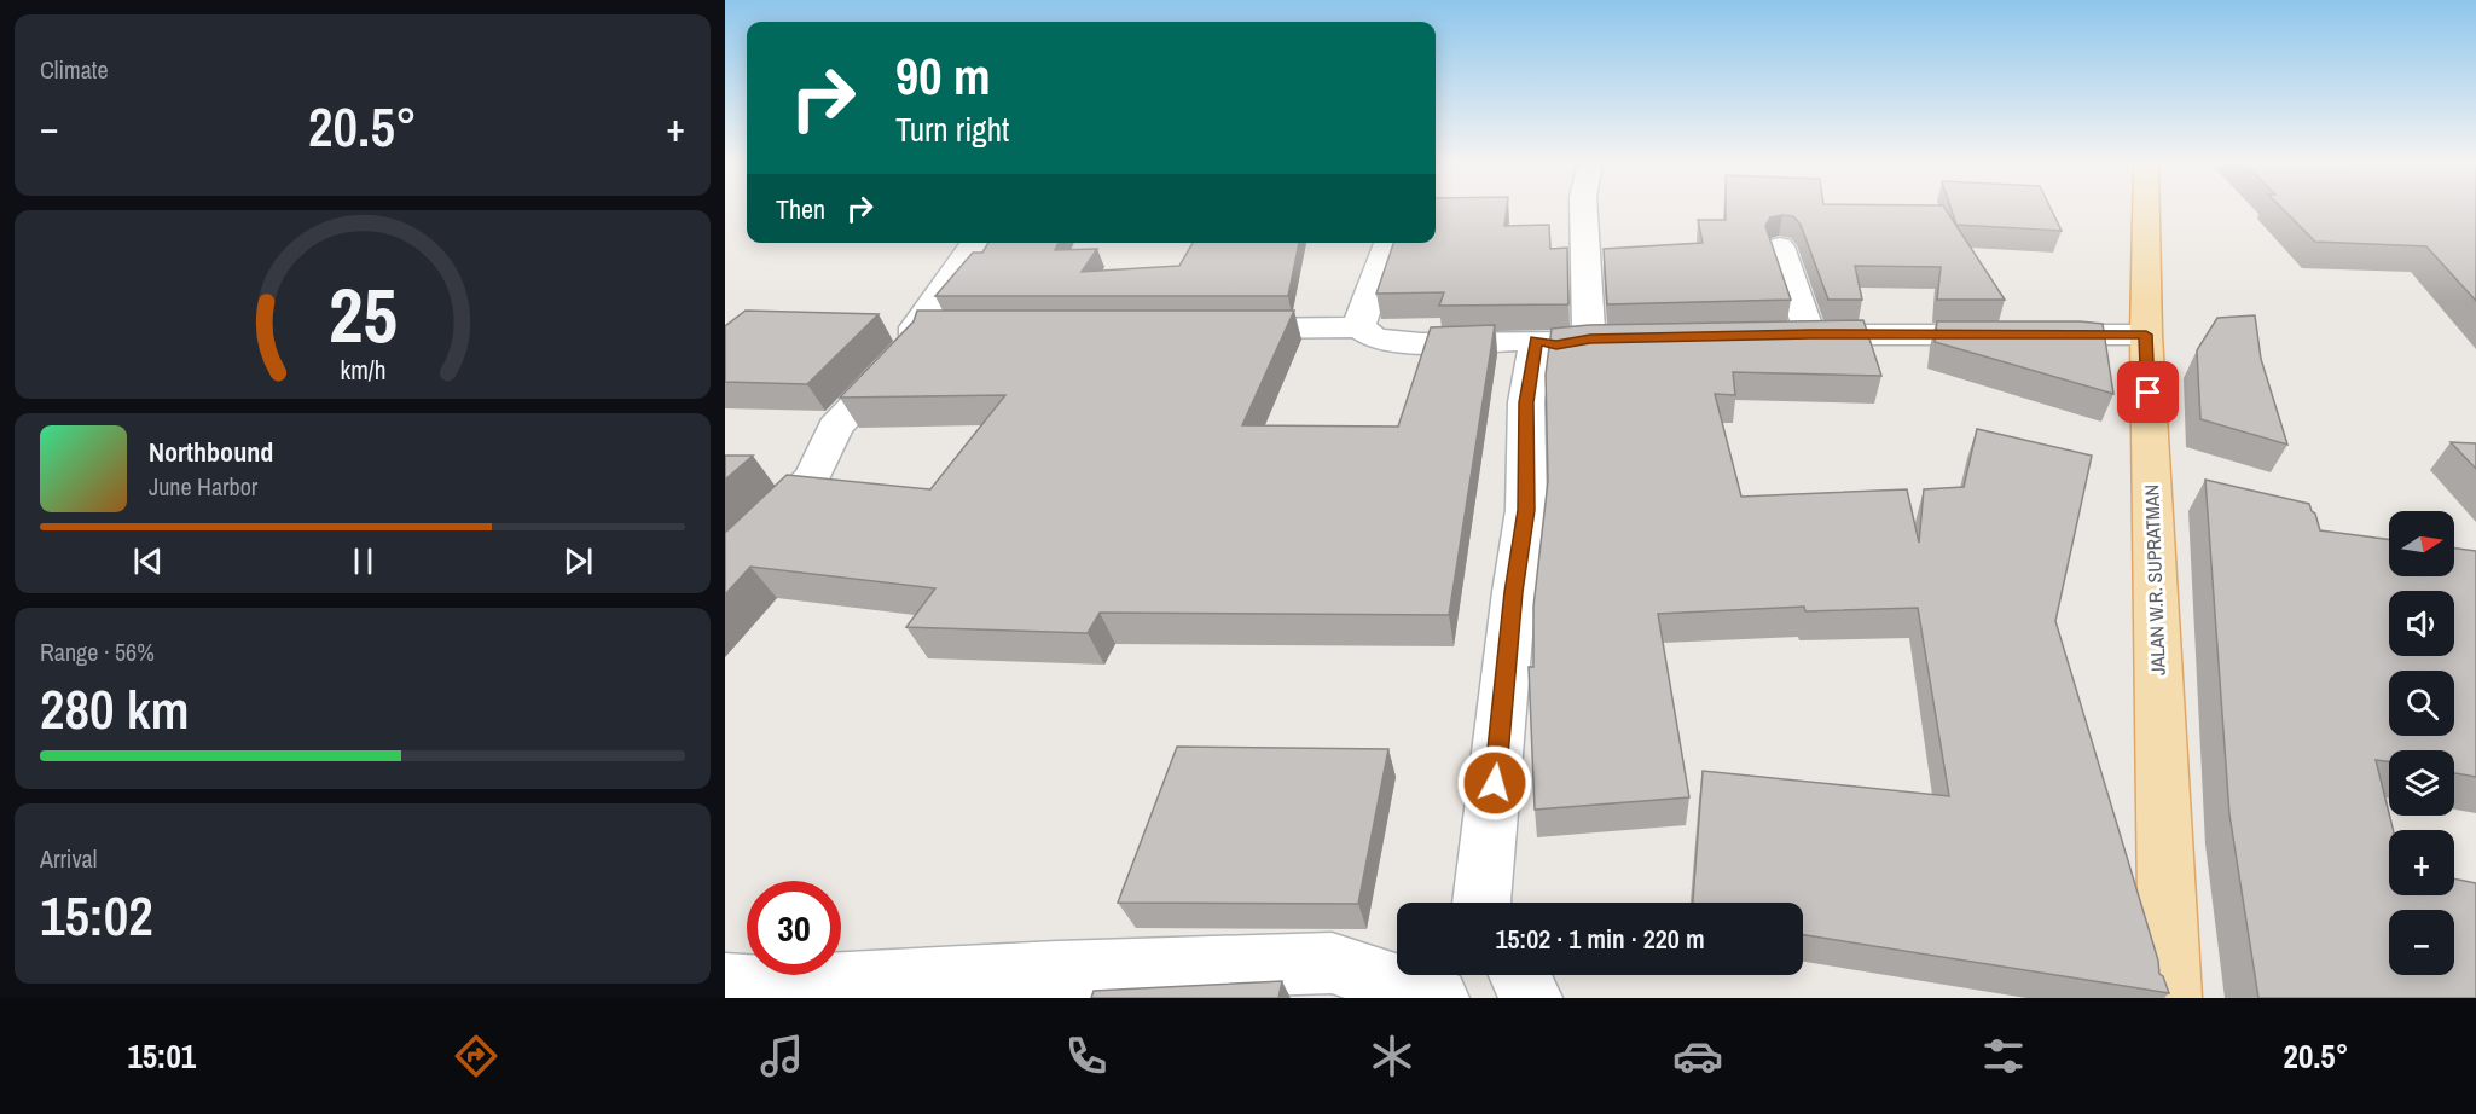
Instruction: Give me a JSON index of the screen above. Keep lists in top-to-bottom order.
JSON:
{
  "streets": {
    "main road": ["JALAN W.R. SUPRATMAN"]
  },
  "north": "right",
  "page": {
    "tile": [
      "Climate",
      ["Range · 56%", "280 km"],
      ["Arrival", "15:02"]
    ],
    "turn": ["90 m", "Turn right"],
    "heat": ["−", "20.5°", "+"],
    "then": "Then",
    "song": ["Northbound", "June Harbor"],
    "map_buttons": ["+", "−"],
    "limit": "30",
    "trip": "15:02 · 1 min · 220 m",
    "tabs": ["15:01", "20.5°"],
    "gauge": ["25", "km/h"]
  }
}
